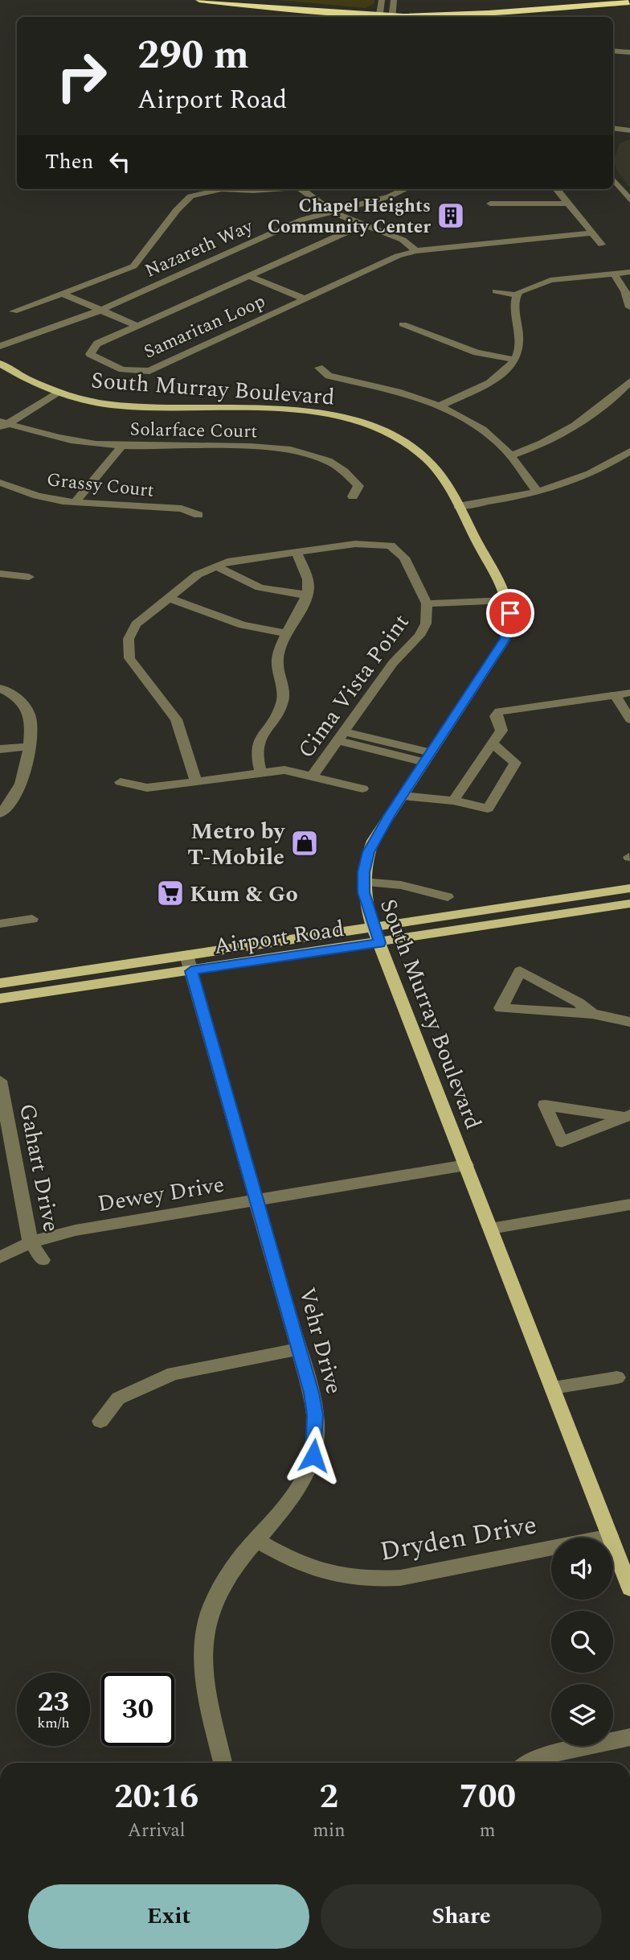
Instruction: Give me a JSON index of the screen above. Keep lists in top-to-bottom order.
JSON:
{
  "streets": {
    "main road": ["South Murray Boulevard", "Airport Road"],
    "street": [
      "Nazareth Way",
      "Samaritan Loop",
      "Solarface Court",
      "Grassy Court",
      "Cima Vista Point",
      "Gahart Drive",
      "Dewey Drive",
      "Vehr Drive",
      "Dryden Drive"
    ]
  },
  "crossings": [
    ["South Murray Boulevard", "Airport Road"],
    ["South Murray Boulevard", "Dewey Drive"],
    ["South Murray Boulevard", "Dryden Drive"],
    ["Airport Road", "Vehr Drive"],
    ["Gahart Drive", "Dewey Drive"],
    ["Dewey Drive", "Vehr Drive"],
    ["Vehr Drive", "Dryden Drive"]
  ],
  "places": {
    "building": ["Chapel Heights Community Center"],
    "shop": ["Metro by T-Mobile"],
    "supermarket": ["Kum & Go"]
  },
  "page": {
    "turn": ["290 m", "Airport Road"],
    "then": "Then",
    "speed": "23 km/h",
    "limit": "30",
    "eta": [
      "20:16",
      "Arrival",
      "2",
      "min",
      "700",
      "m"
    ],
    "buttons": ["Exit", "Share"]
  }
}
